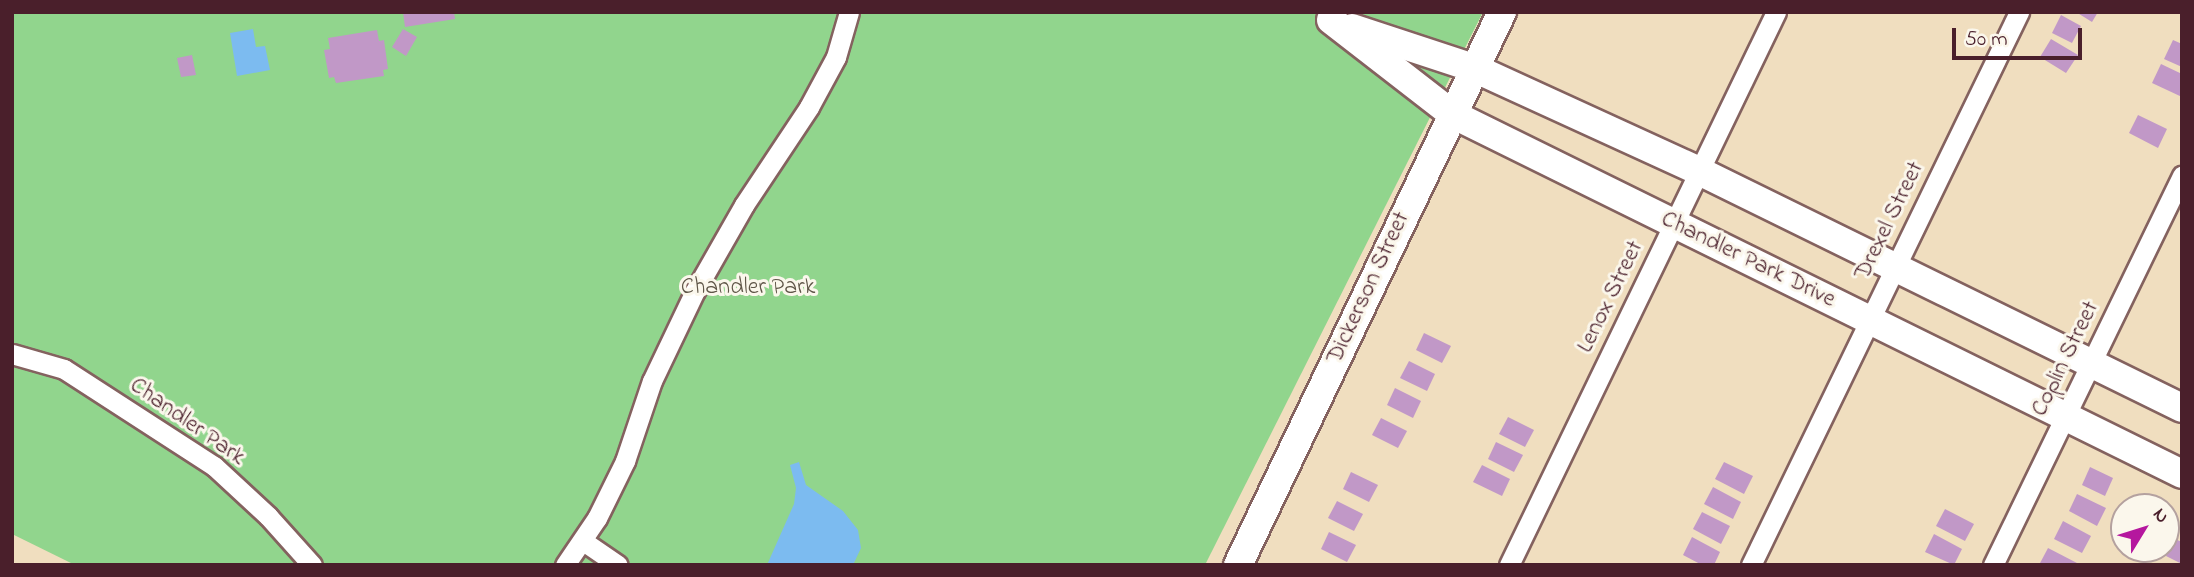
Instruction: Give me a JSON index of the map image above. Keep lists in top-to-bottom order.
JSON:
{
  "streets": {
    "street": [
      "Drexel Street",
      "Chandler Park Drive",
      "Dickerson Street",
      "Lenox Street",
      "Coplin Street",
      "Chandler Park"
    ]
  },
  "crossings": [
    ["Drexel Street", "Chandler Park Drive"],
    ["Chandler Park Drive", "Dickerson Street"],
    ["Chandler Park Drive", "Lenox Street"],
    ["Chandler Park Drive", "Coplin Street"]
  ],
  "parks": ["Chandler Park"],
  "scale_bar": "50 m",
  "north": "top right"
}
